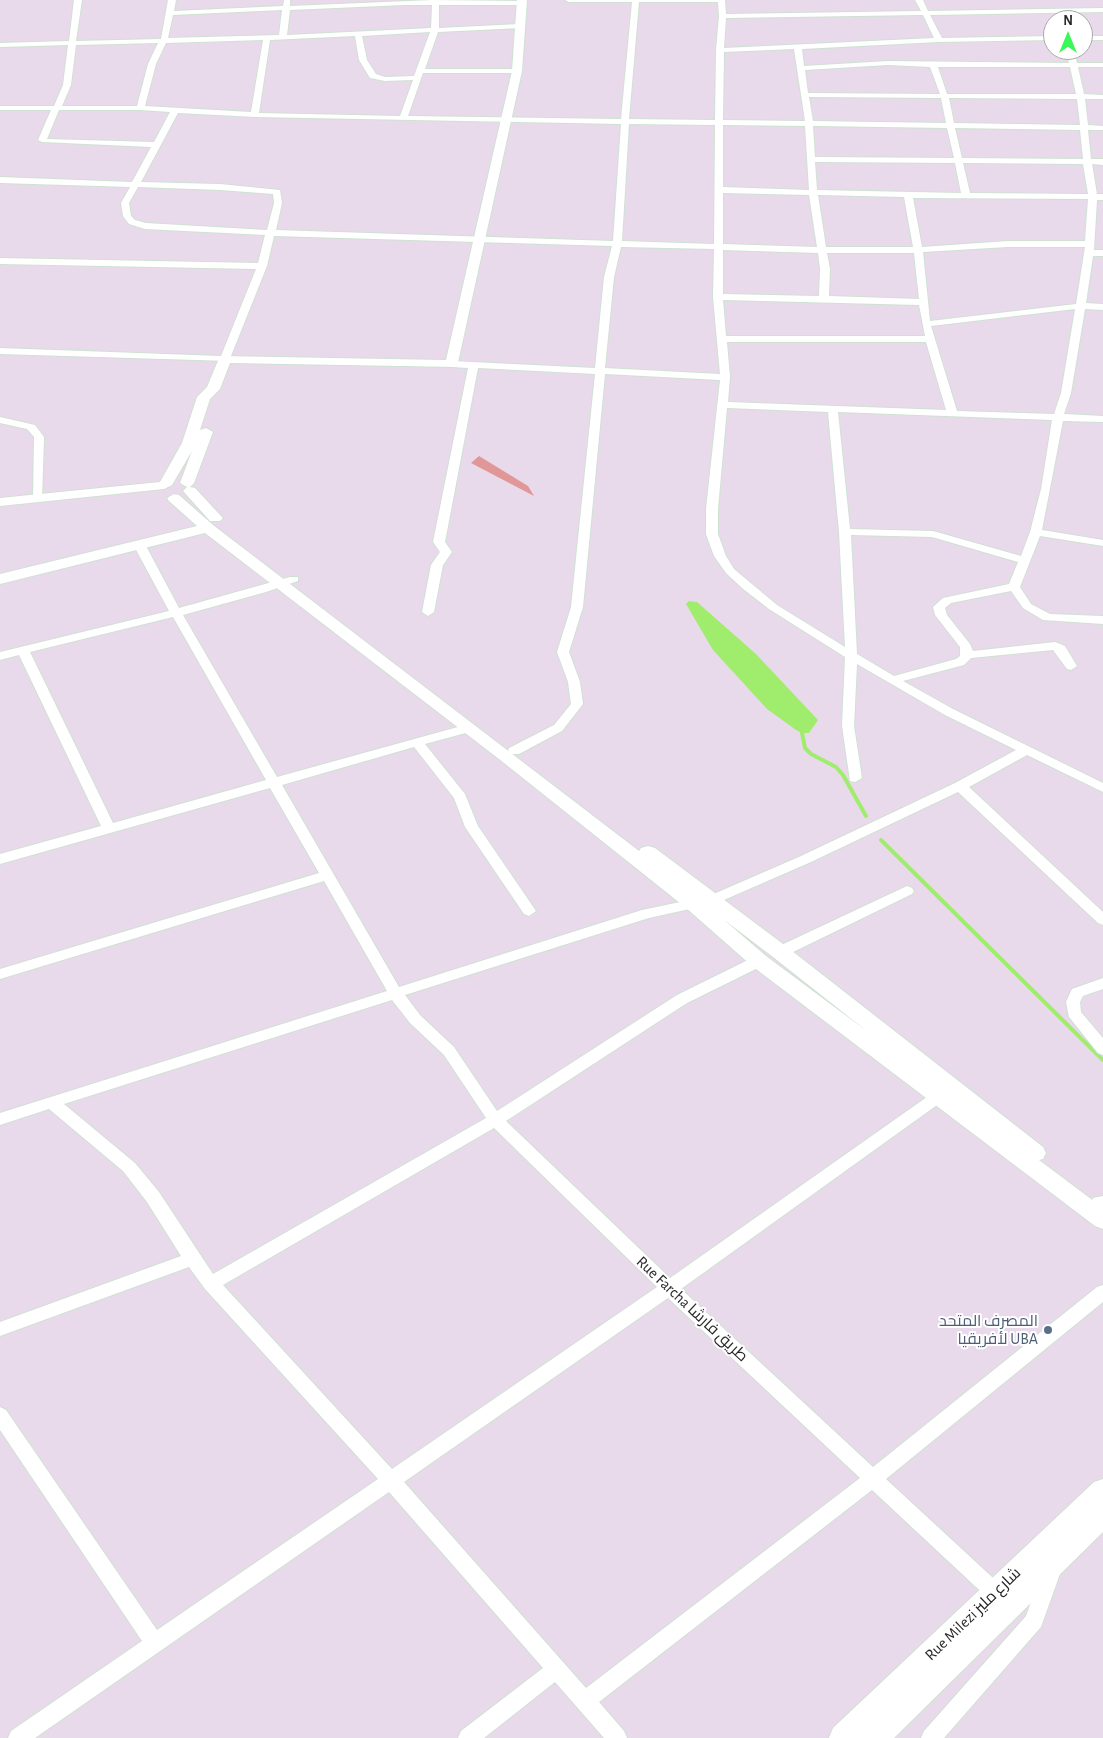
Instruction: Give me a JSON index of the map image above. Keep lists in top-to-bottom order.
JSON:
{
  "streets": {
    "street": ["Rue Farcha طريق فارشا", "Rue Milezi شارع مليز"]
  },
  "crossings": [
    ["Rue Farcha طريق فارشا", "Rue Milezi شارع مليز"]
  ],
  "places": ["المصرف المتحد لأفريقيا UBA"],
  "north": "top"
}
